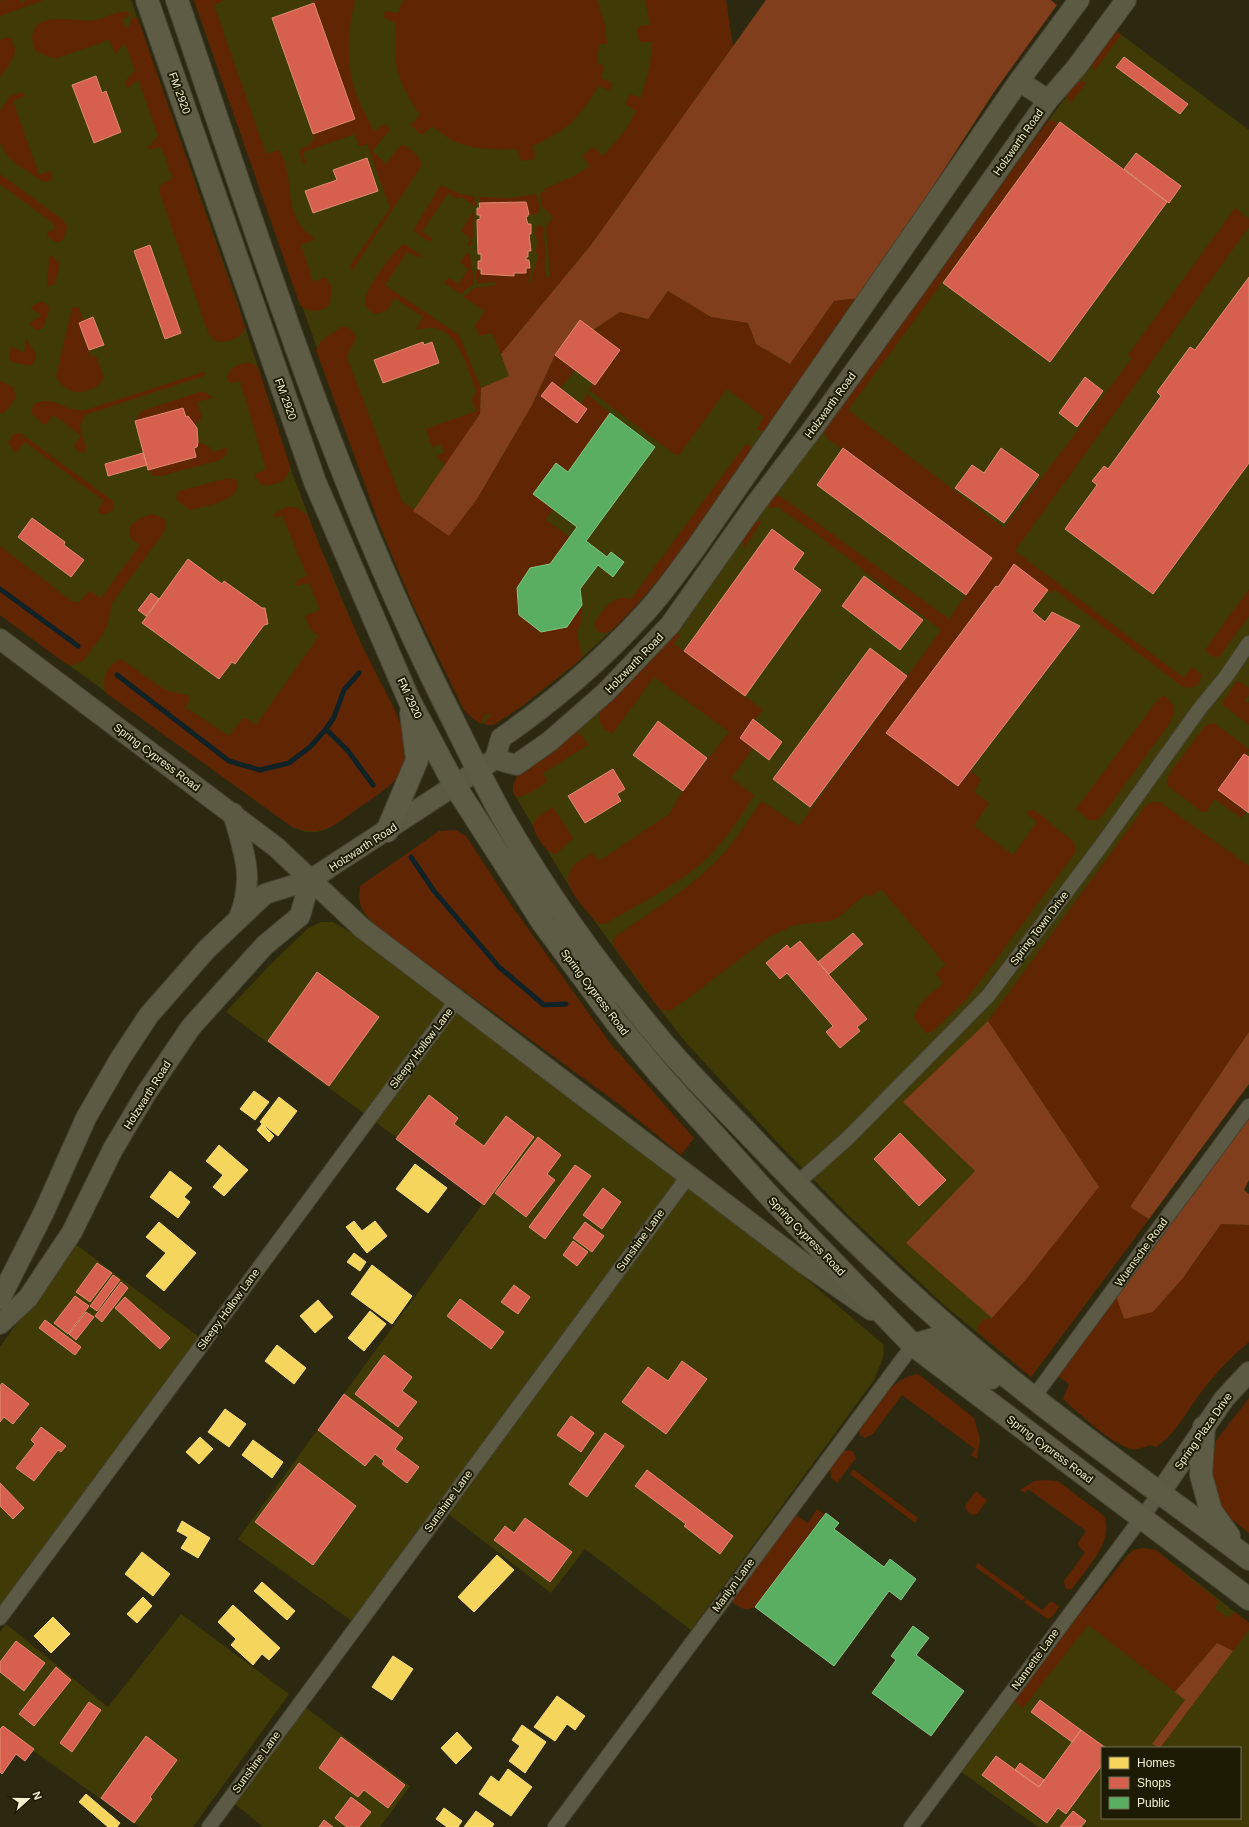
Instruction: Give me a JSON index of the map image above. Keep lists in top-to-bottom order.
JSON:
{
  "streets": {
    "main road": [
      "FM 2920",
      "Holzwarth Road",
      "Spring Cypress Road",
      "Spring Plaza Drive"
    ],
    "street": [
      "Spring Town Drive",
      "Sleepy Hollow Lane",
      "Sunshine Lane",
      "Wuensche Road",
      "Marilyn Lane",
      "Nannette Lane"
    ]
  },
  "crossings": [
    ["FM 2920", "Holzwarth Road"],
    ["FM 2920", "Spring Cypress Road"],
    ["Holzwarth Road", "Spring Cypress Road"],
    ["Spring Cypress Road", "Spring Town Drive"],
    ["Spring Cypress Road", "Sleepy Hollow Lane"],
    ["Spring Cypress Road", "Sunshine Lane"],
    ["Spring Cypress Road", "Wuensche Road"],
    ["Spring Cypress Road", "Spring Plaza Drive"],
    ["Spring Cypress Road", "Marilyn Lane"],
    ["Spring Cypress Road", "Nannette Lane"],
    ["Spring Plaza Drive", "Nannette Lane"]
  ],
  "legend": ["Homes", "Shops", "Public"],
  "north": "right"
}
